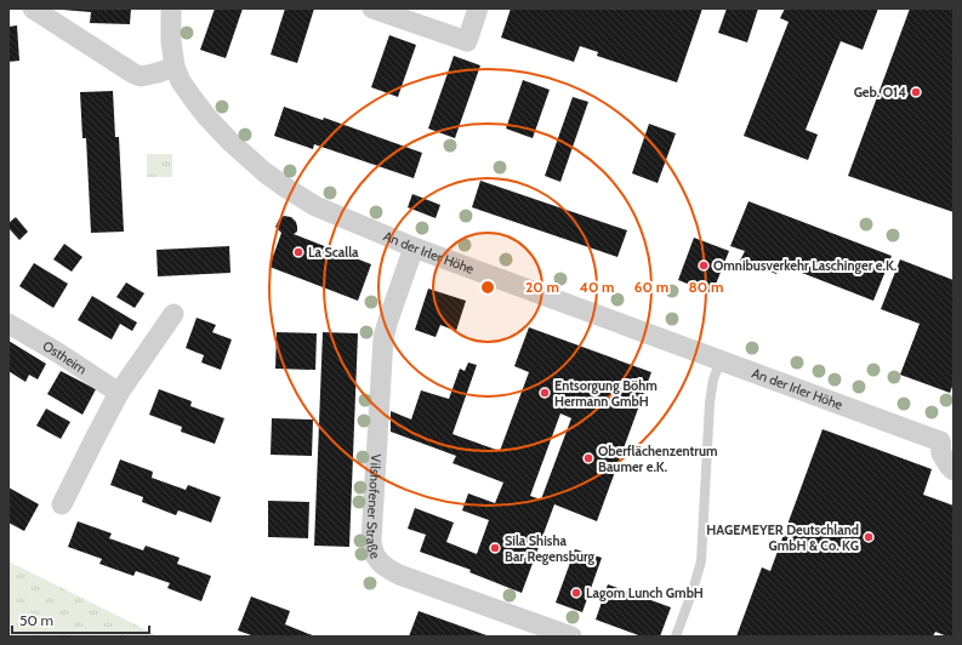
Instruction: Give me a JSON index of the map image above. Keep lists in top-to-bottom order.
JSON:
{
  "streets": {
    "street": ["An der Irler Höhe", "Ostheim", "Vilshofener Straße"]
  },
  "crossings": [
    ["An der Irler Höhe", "Vilshofener Straße"]
  ],
  "places": [
    "Geb. O14",
    "La Scalla",
    "Omnibusverkehr Laschinger e.K.",
    "Entsorgung Böhm Hermann GmbH",
    "Oberflächenzentrum Baumer e.K.",
    "HAGEMEYER Deutschland GmbH & Co. KG",
    "Sila Shisha Bar Regensburg",
    "Lagom Lunch GmbH"
  ],
  "scale_bar": "50 m",
  "rings": [
    "20 m",
    "40 m",
    "60 m",
    "80 m"
  ]
}
